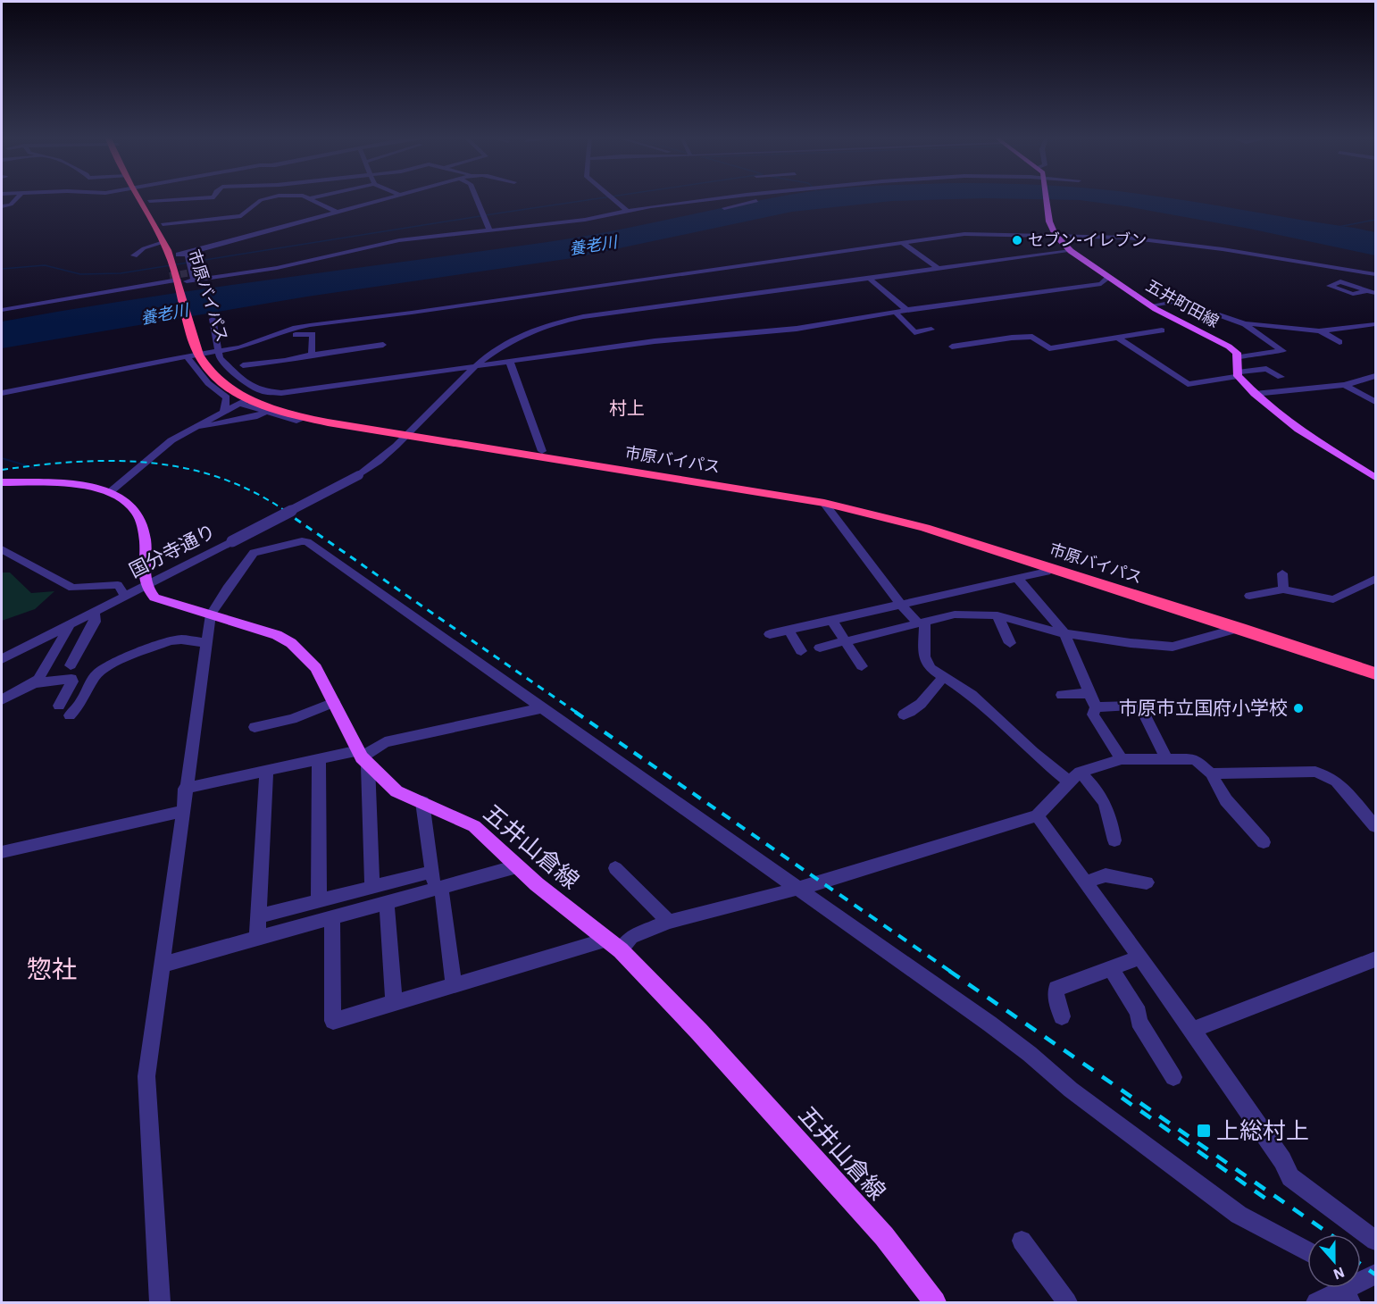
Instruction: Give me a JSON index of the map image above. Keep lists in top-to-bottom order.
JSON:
{
  "streets": {
    "highway": ["市原バイパス"],
    "main road": ["五井町田線", "五井山倉線"],
    "street": ["国分寺通り"]
  },
  "crossings": [
    ["市原バイパス", "国分寺通り"],
    ["五井町田線", "国分寺通り"],
    ["国分寺通り", "五井山倉線"]
  ],
  "districts": ["村上", "惣社"],
  "water": ["養老川"],
  "places": {
    "other": ["セブン-イレブン", "市原市立国府小学校"],
    "transit": ["上総村上"]
  },
  "north": "bottom"
}
